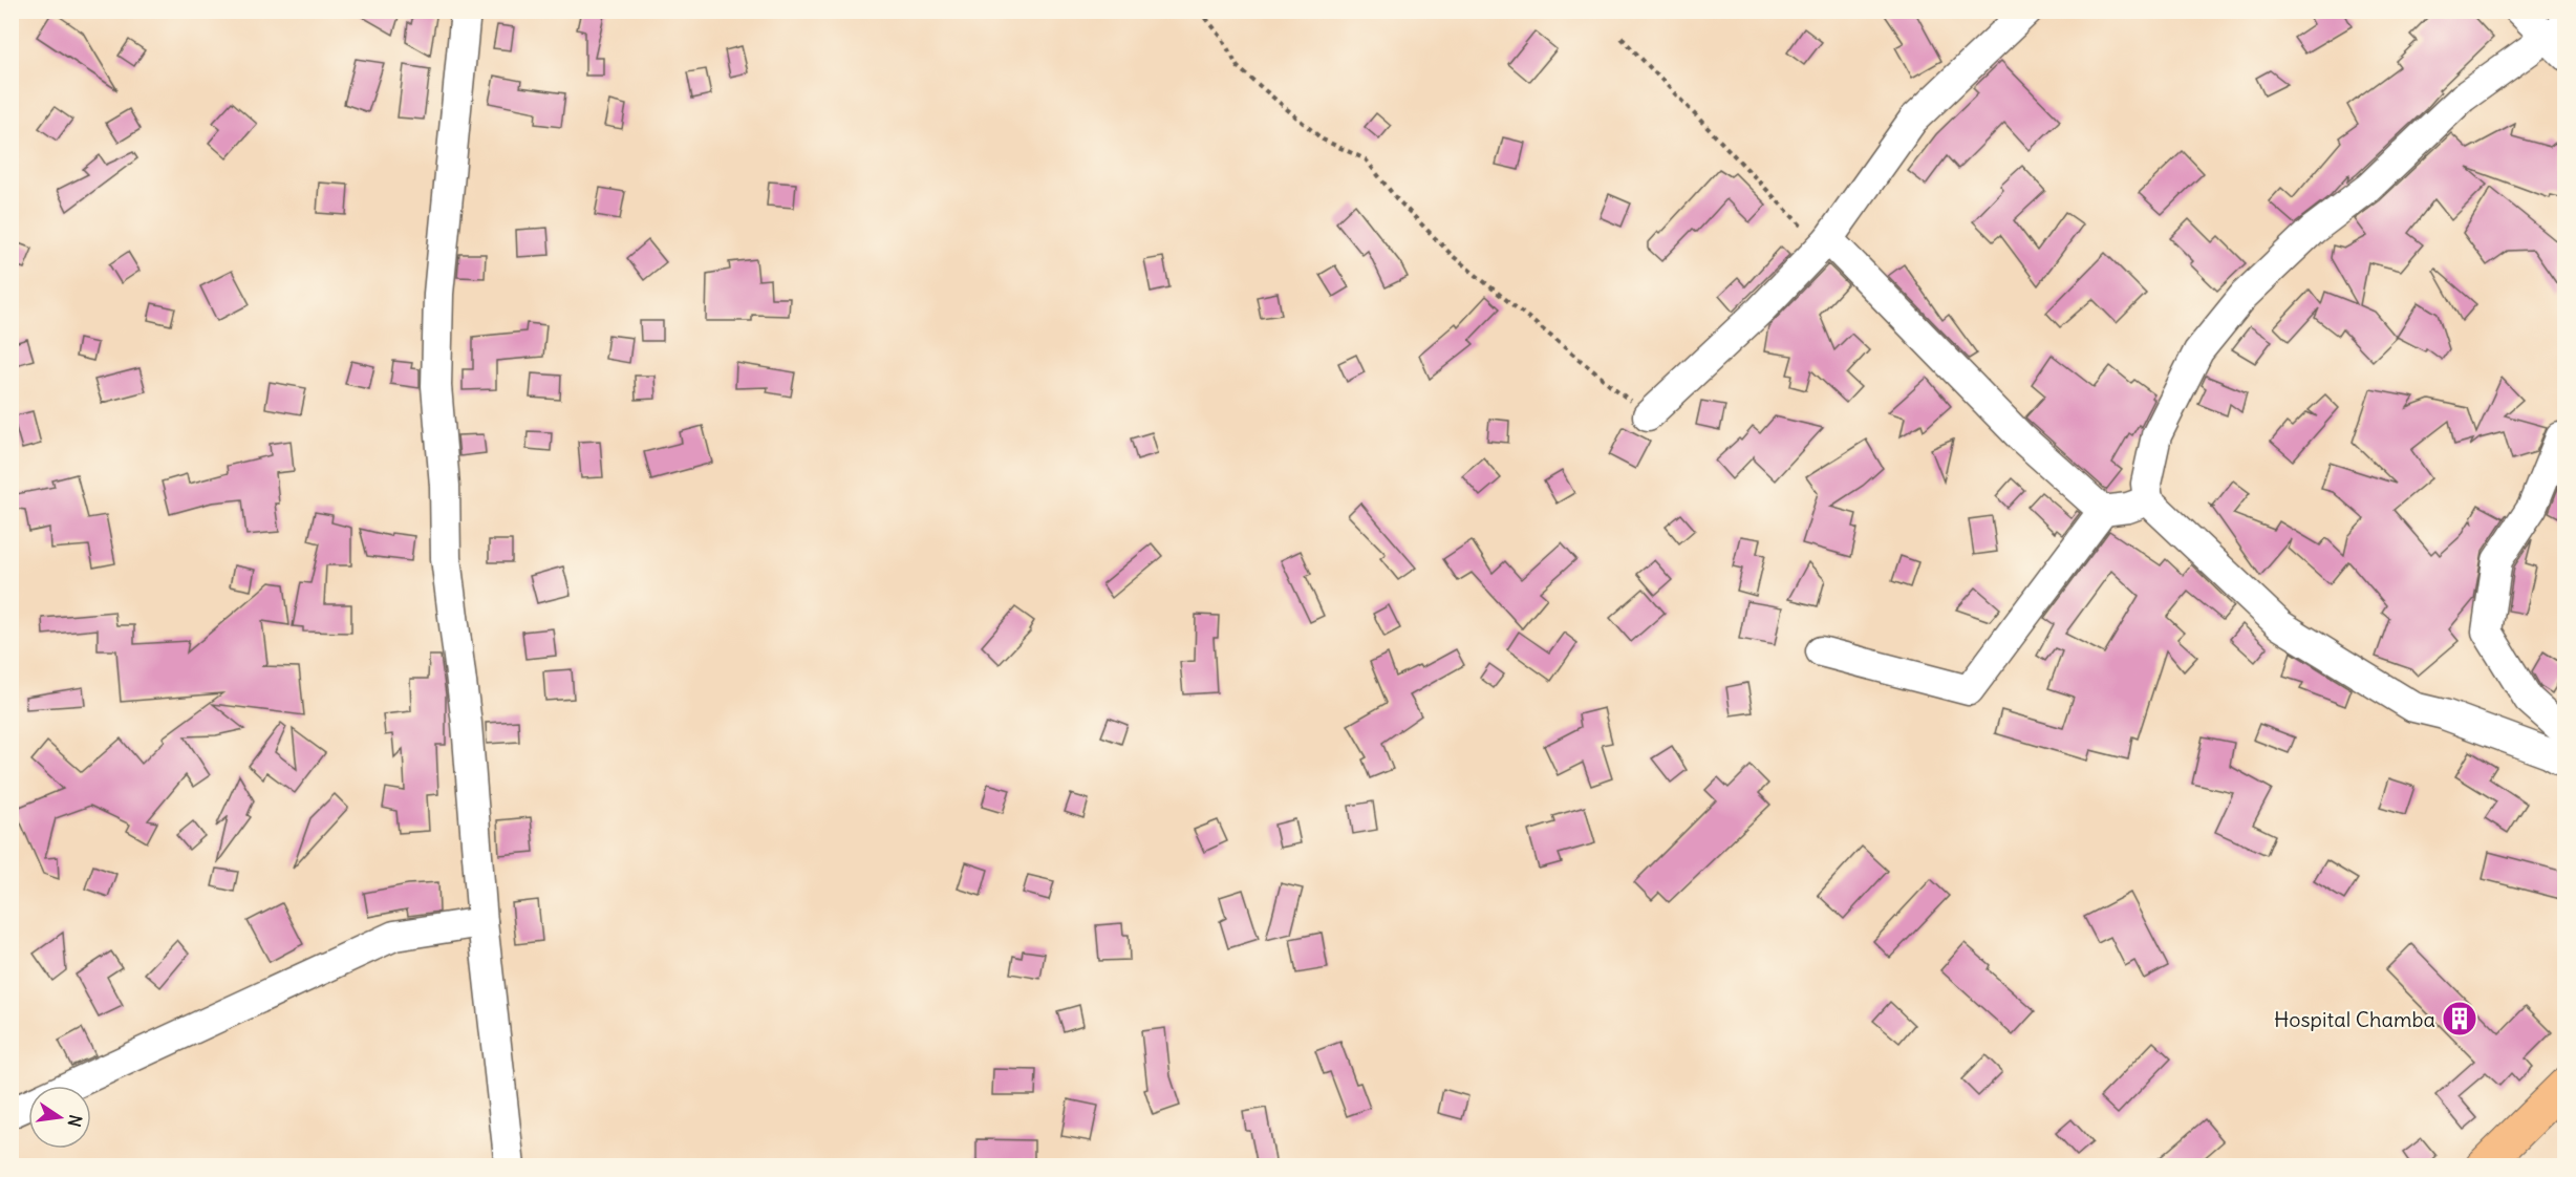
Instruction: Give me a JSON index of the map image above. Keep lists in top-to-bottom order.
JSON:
{
  "places": {
    "building": ["Hospital Chamba"]
  },
  "north": "right"
}
